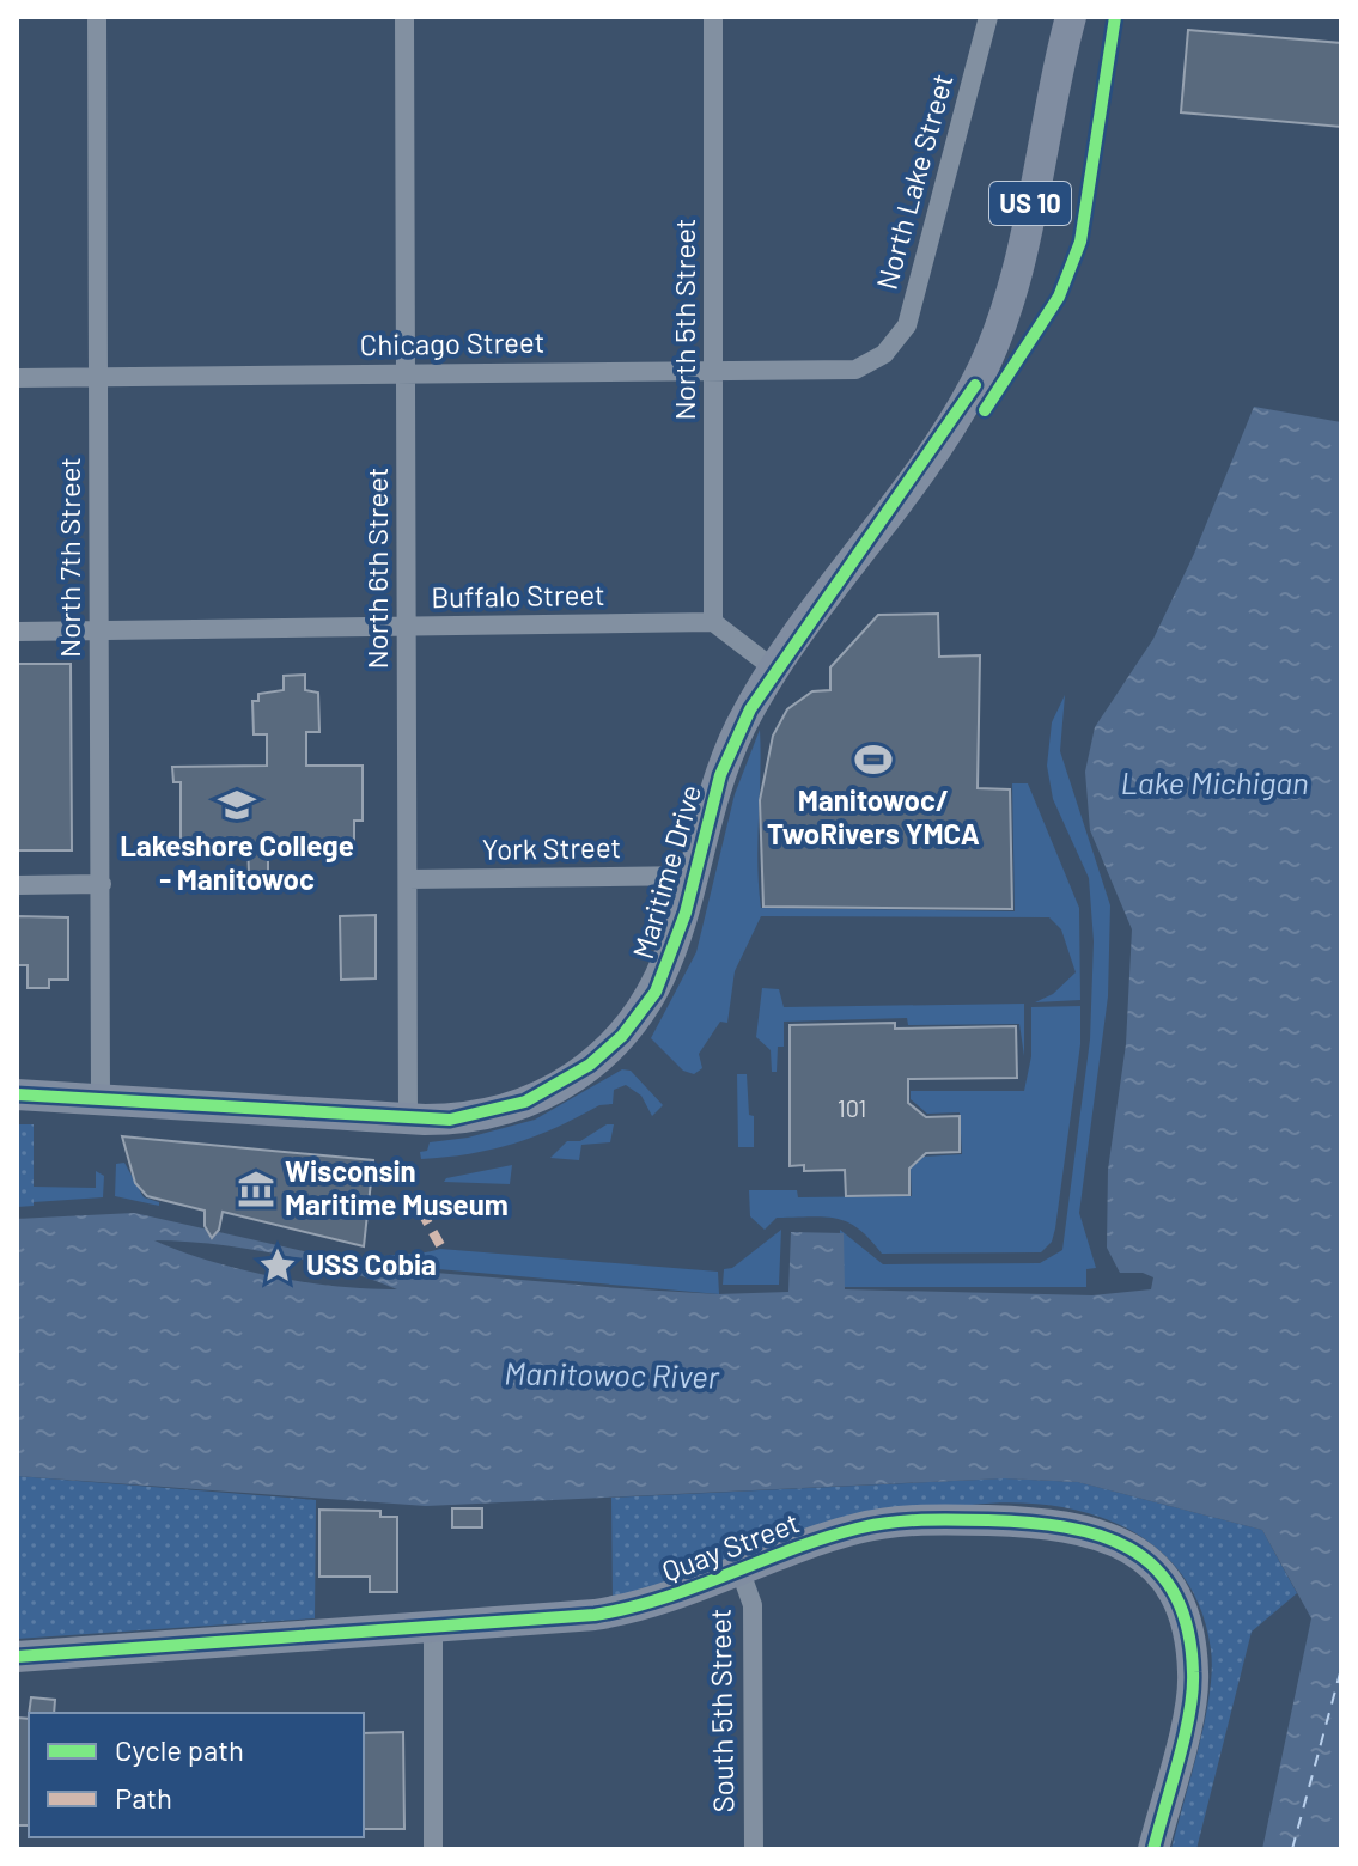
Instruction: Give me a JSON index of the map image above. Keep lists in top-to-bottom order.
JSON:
{
  "streets": {
    "main road": ["US 10", "Maritime Drive", "Quay Street"],
    "street": [
      "North Lake Street",
      "North 5th Street",
      "Chicago Street",
      "North 7th Street",
      "North 6th Street",
      "Buffalo Street",
      "York Street",
      "South 5th Street"
    ]
  },
  "crossings": [
    ["North Lake Street", "Chicago Street"],
    ["North 5th Street", "Chicago Street"],
    ["North 5th Street", "Buffalo Street"],
    ["Chicago Street", "North 7th Street"],
    ["Chicago Street", "North 6th Street"],
    ["North 7th Street", "Buffalo Street"],
    ["North 7th Street", "Maritime Drive"],
    ["North 6th Street", "Buffalo Street"],
    ["North 6th Street", "York Street"],
    ["North 6th Street", "Maritime Drive"],
    ["York Street", "Maritime Drive"],
    ["Quay Street", "South 5th Street"]
  ],
  "water": ["Lake Michigan", "Manitowoc River"],
  "places": {
    "sports": ["Manitowoc/ TwoRivers YMCA"],
    "school or university": ["Lakeshore College - Manitowoc"],
    "museum": ["Wisconsin Maritime Museum"],
    "place": ["USS Cobia"]
  },
  "house_numbers": ["101"],
  "legend": ["Cycle path", "Path"]
}
